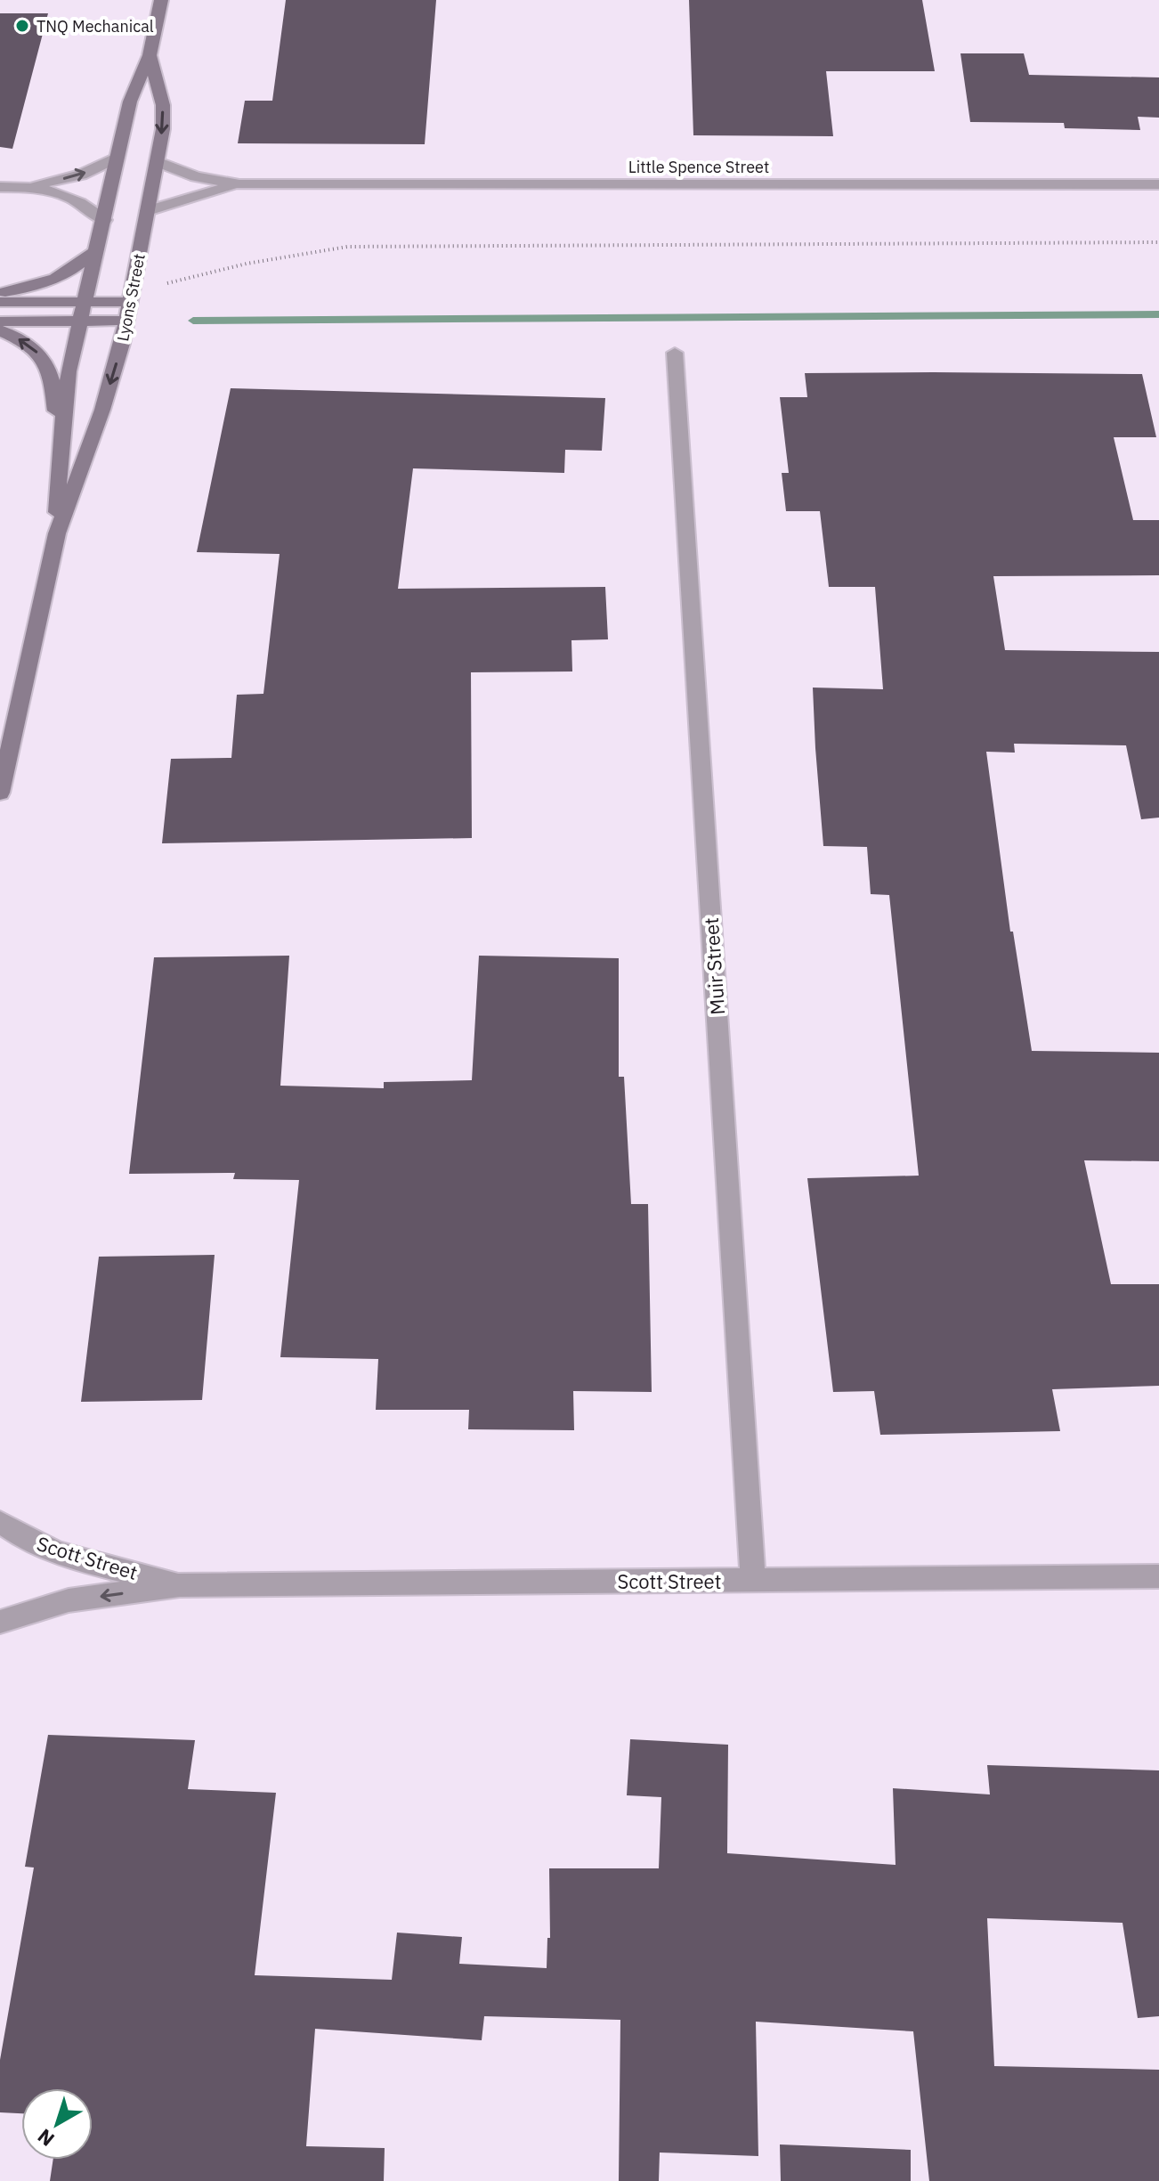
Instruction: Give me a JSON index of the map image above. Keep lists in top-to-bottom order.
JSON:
{
  "streets": {
    "street": [
      "Little Spence Street",
      "Lyons Street",
      "Muir Street",
      "Scott Street"
    ]
  },
  "crossings": [
    ["Little Spence Street", "Lyons Street"],
    ["Muir Street", "Scott Street"]
  ],
  "places": ["TNQ Mechanical"],
  "north": "bottom left"
}
